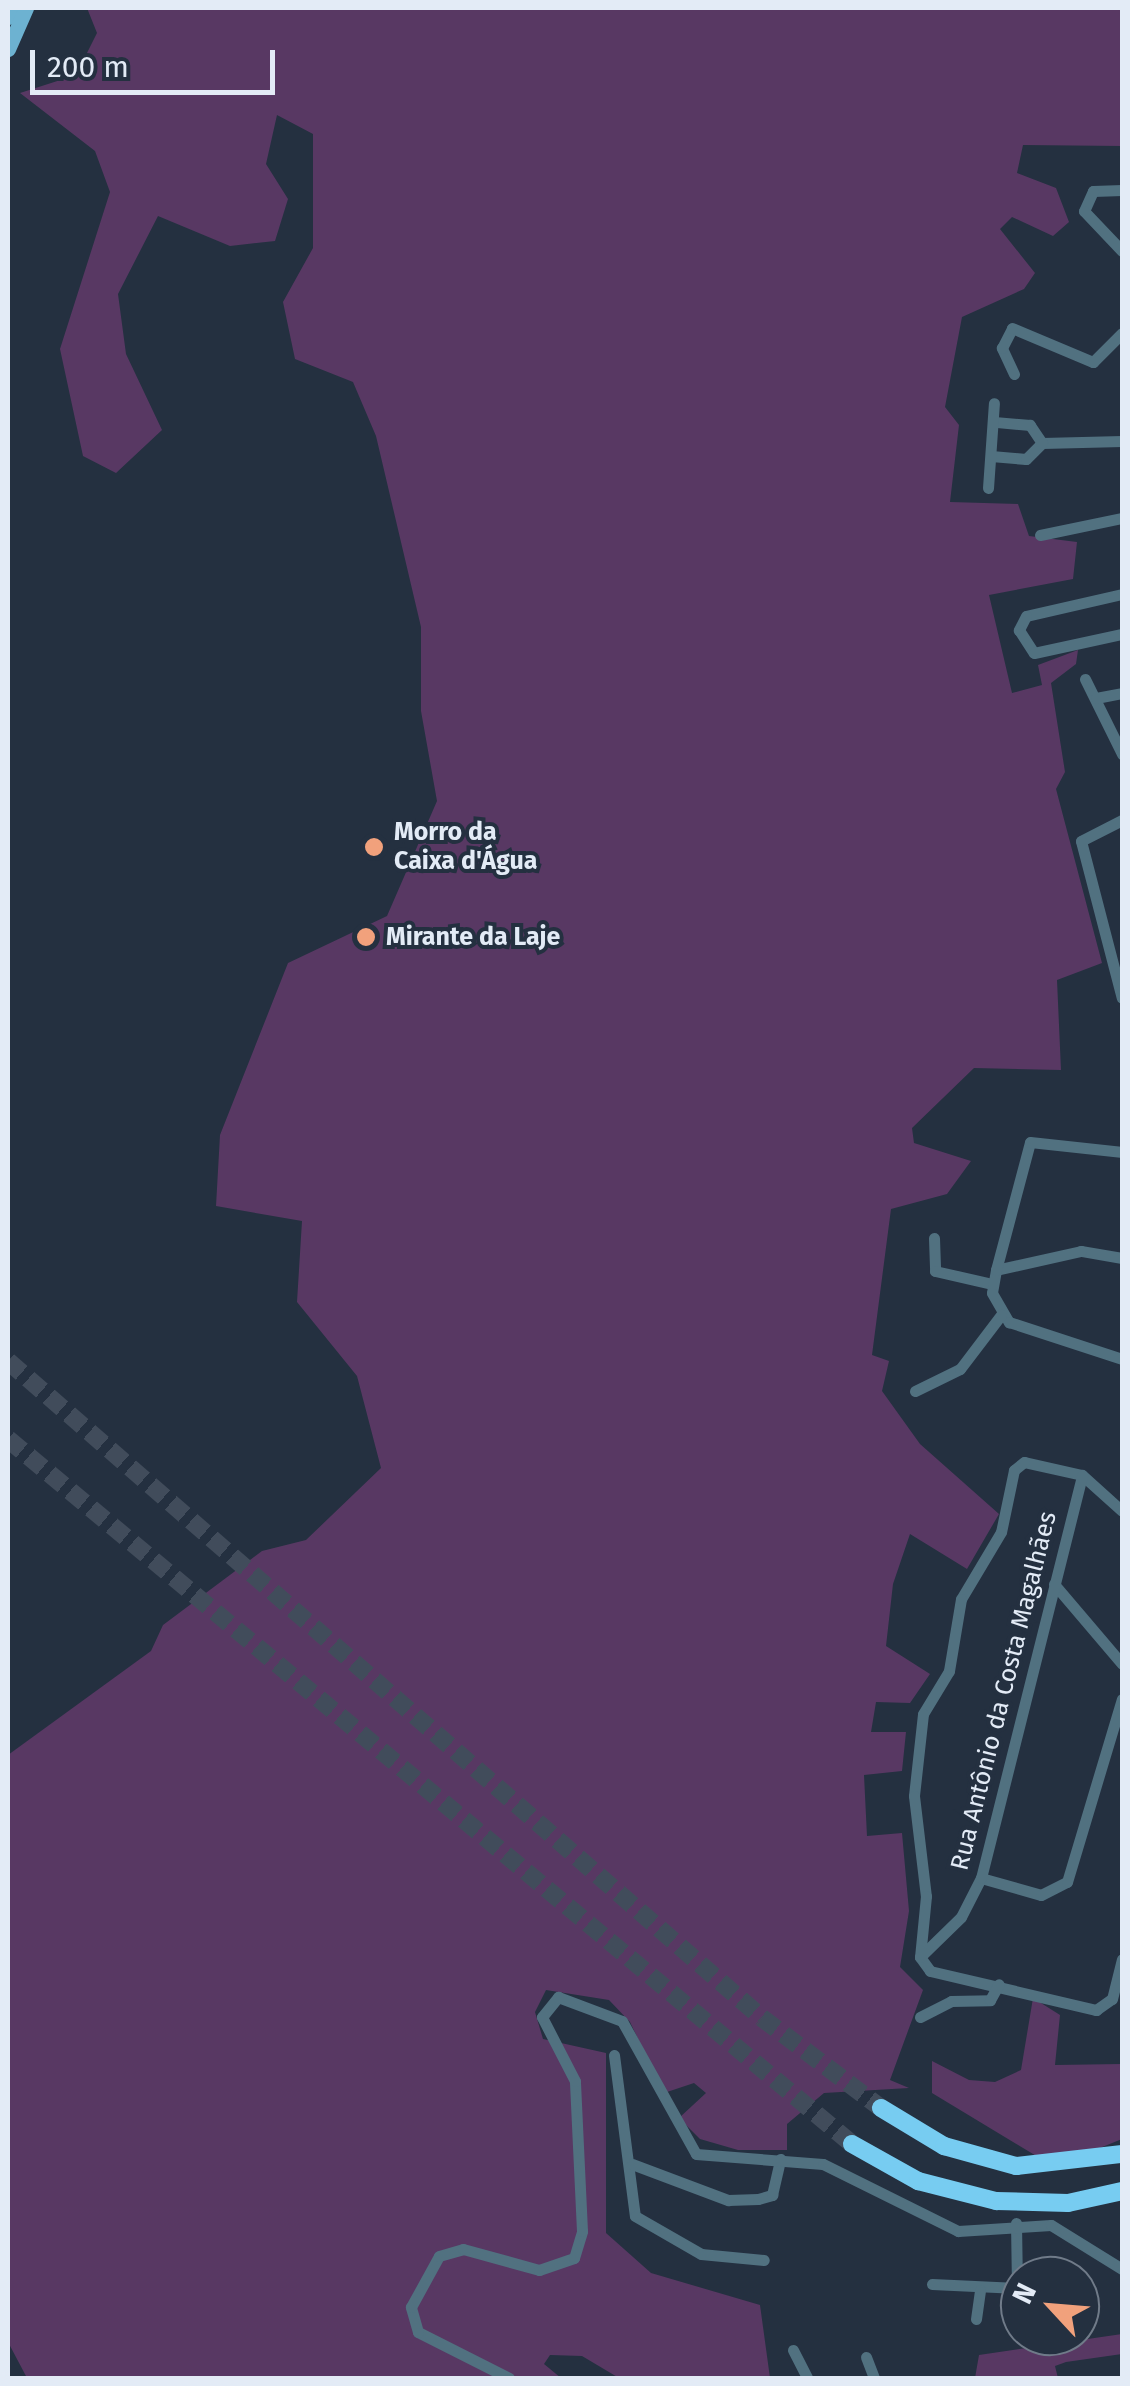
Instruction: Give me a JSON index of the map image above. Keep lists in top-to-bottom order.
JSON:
{
  "streets": {
    "street": ["Rua Antônio da Costa Magalhães"]
  },
  "places": ["Morro da Caixa d'Água", "Mirante da Laje"],
  "scale_bar": "200 m",
  "north": "top left"
}
